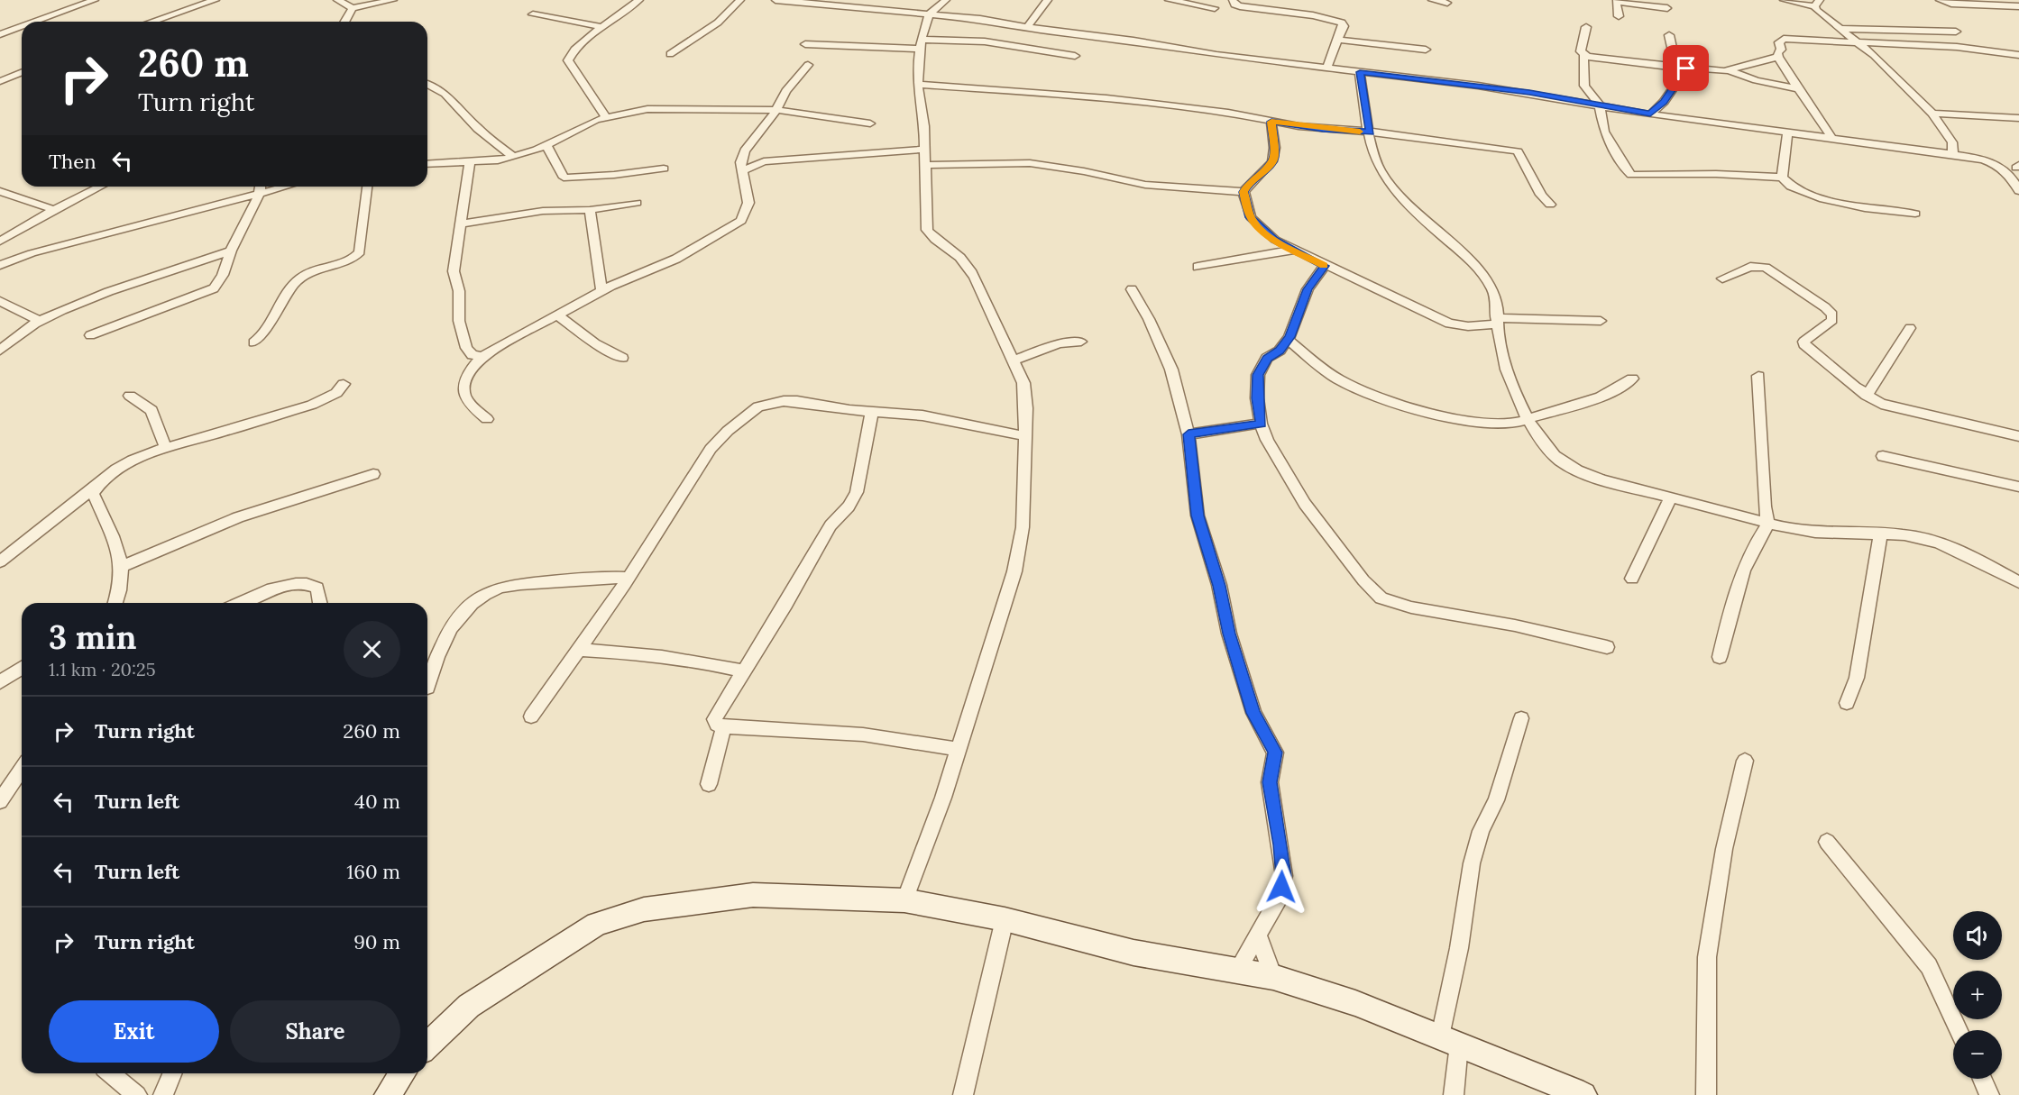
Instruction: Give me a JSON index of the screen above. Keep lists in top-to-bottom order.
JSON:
{
  "page": {
    "turn": ["260 m", "Turn right"],
    "then": "Then",
    "heading": ["3 min", "1.1 km · 20:25"],
    "list": [
      {
        "name": "Turn right",
        "value": "260 m"
      },
      {
        "name": "Turn left",
        "value": "40 m"
      },
      {
        "name": "Turn left",
        "value": "160 m"
      },
      {
        "name": "Turn right",
        "value": "90 m"
      }
    ],
    "map_buttons": ["+", "−"],
    "buttons": ["Exit", "Share"]
  }
}
